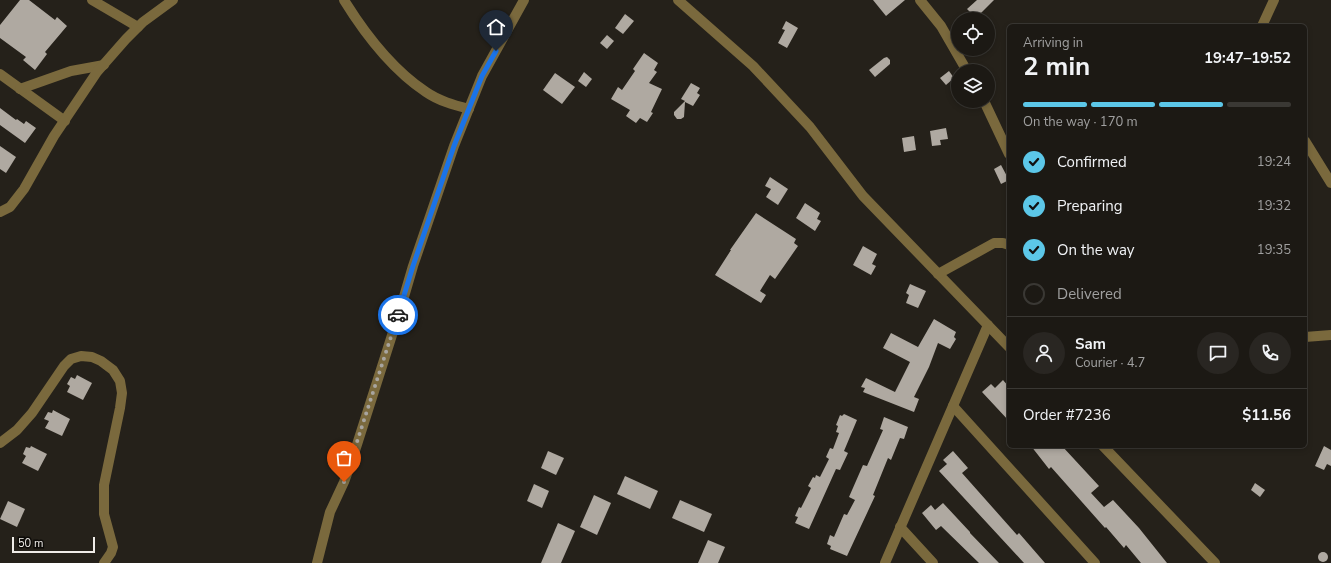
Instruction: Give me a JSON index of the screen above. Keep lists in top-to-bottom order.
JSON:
{
  "scale_bar": "50 m",
  "page": {
    "heading": ["2 min", "Arriving in", "19:47–19:52"],
    "panel": [
      "Sam",
      "Courier · 4.7",
      "Order #7236",
      "$11.56"
    ],
    "bar": "On the way · 170 m",
    "list": [
      ["Confirmed", "19:24"],
      ["Preparing", "19:32"],
      ["On the way", "19:35"],
      "Delivered"
    ],
    "scale": "50 m"
  }
}
